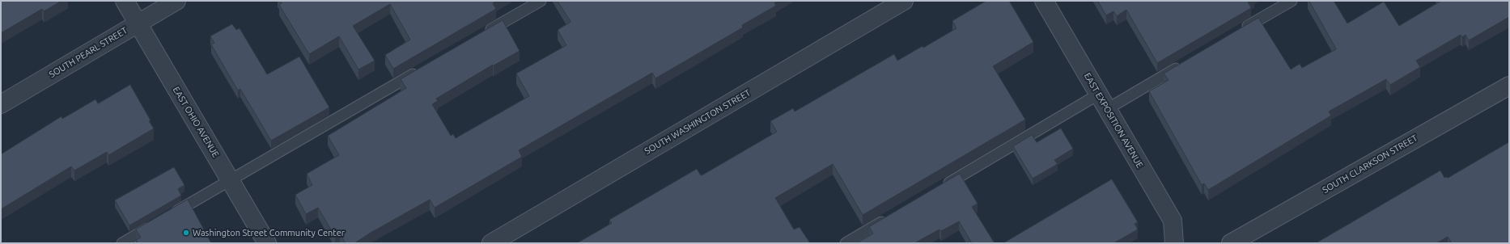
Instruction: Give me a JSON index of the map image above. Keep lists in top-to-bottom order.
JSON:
{
  "streets": {
    "street": [
      "SOUTH PEARL STREET",
      "EAST EXPOSITION AVENUE",
      "EAST OHIO AVENUE",
      "SOUTH WASHINGTON STREET",
      "SOUTH CLARKSON STREET"
    ]
  },
  "crossings": [
    ["SOUTH PEARL STREET", "EAST OHIO AVENUE"]
  ],
  "places": ["Washington Street Community Center"]
}
